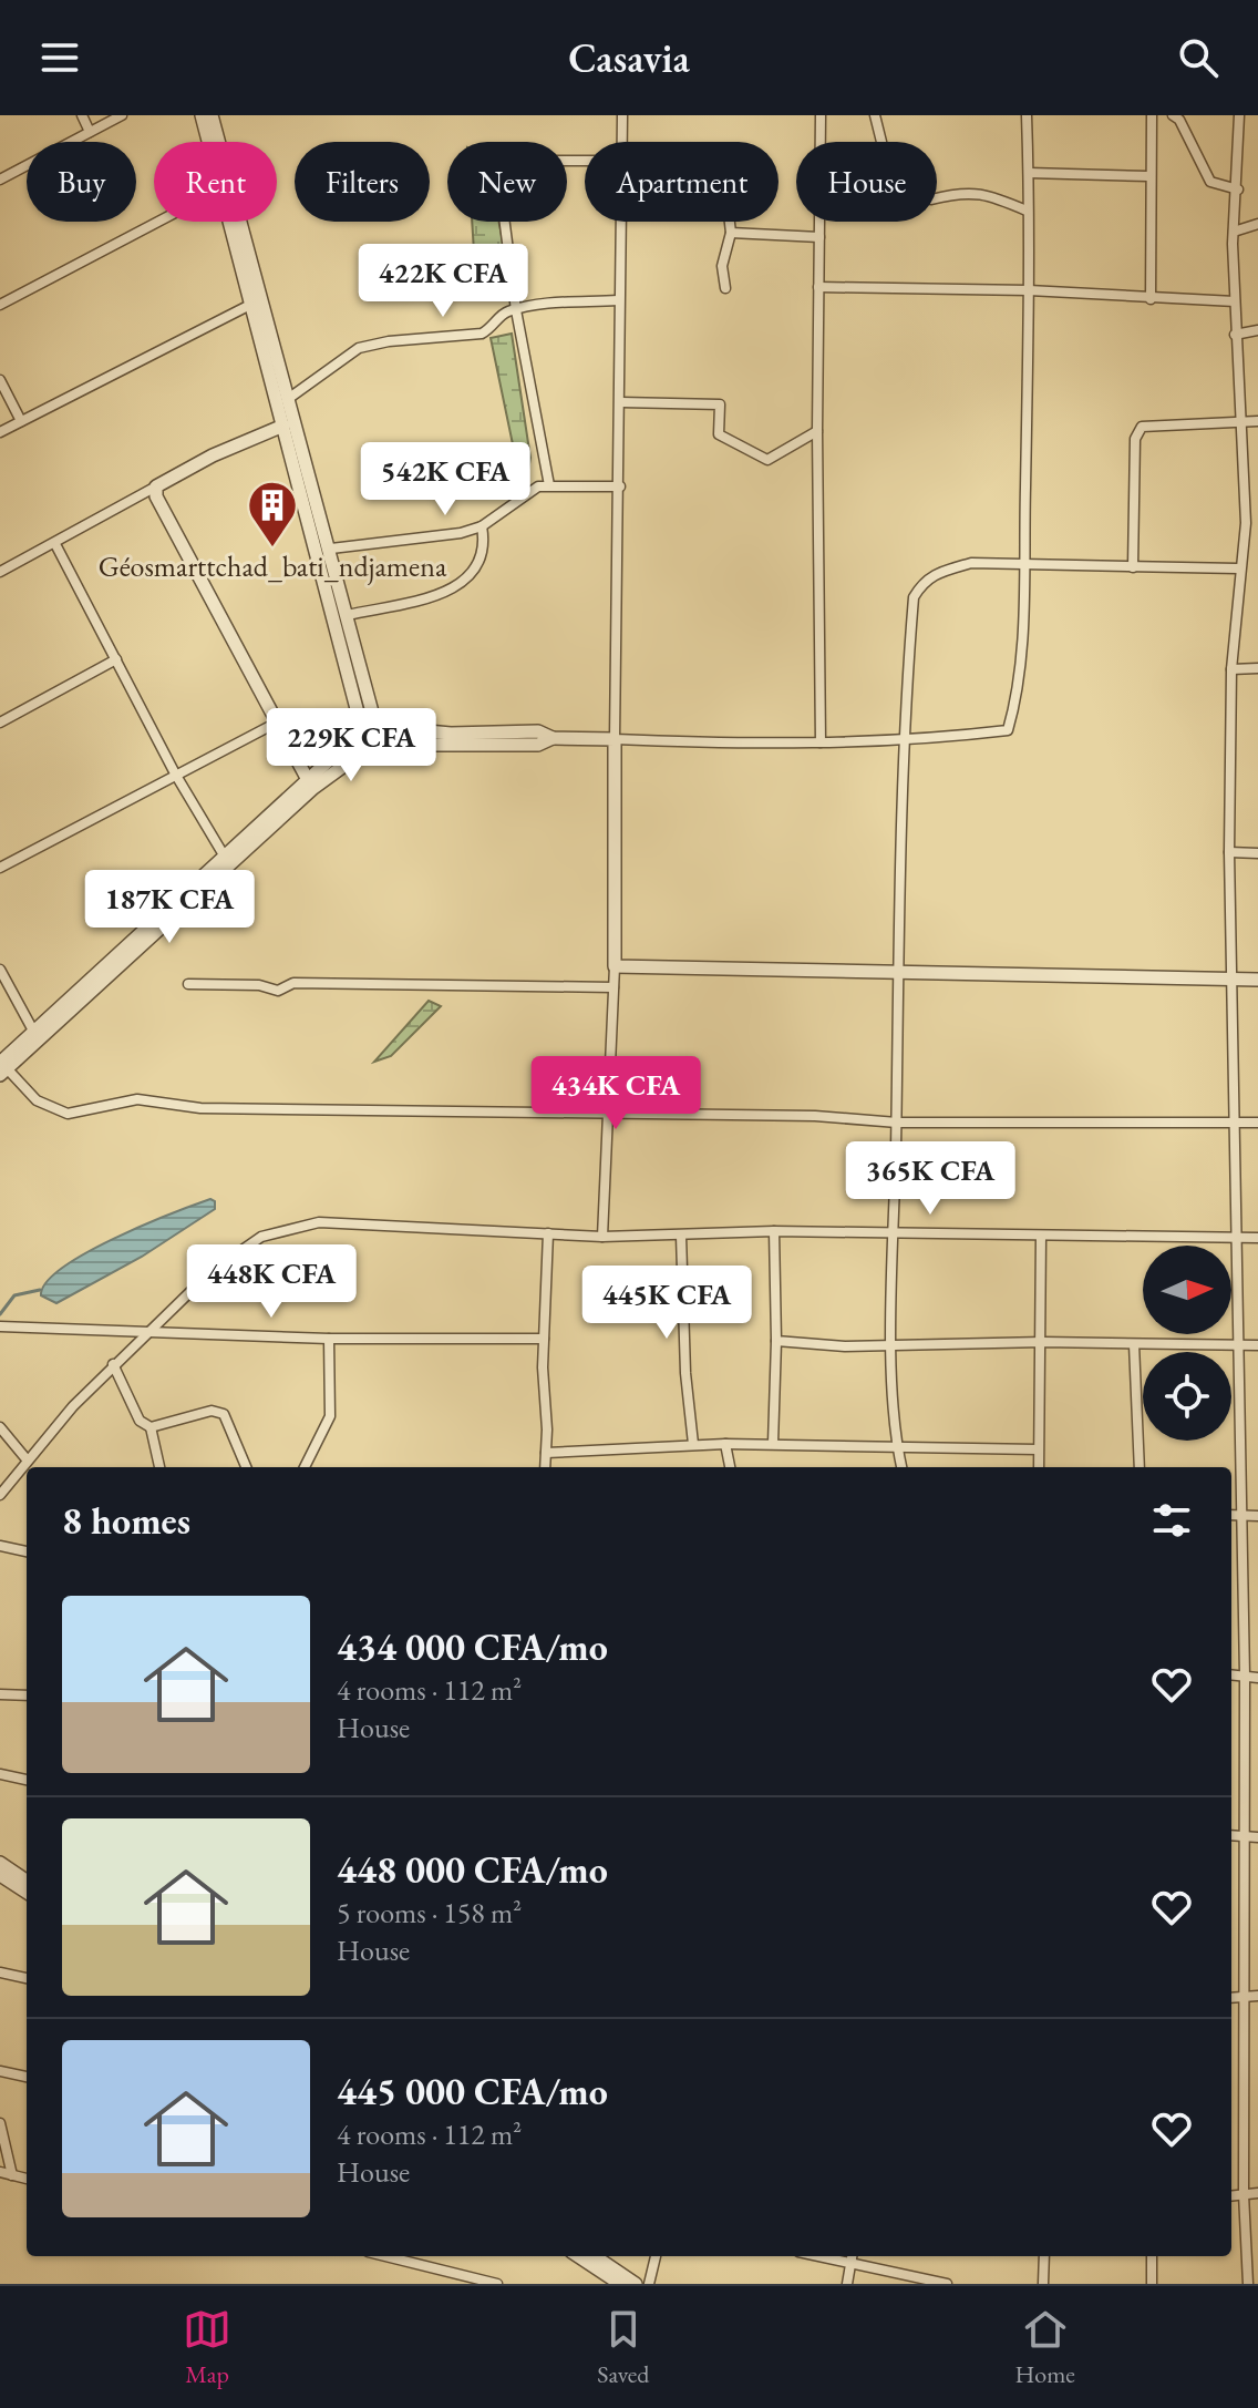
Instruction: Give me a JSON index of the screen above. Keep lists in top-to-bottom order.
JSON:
{
  "places": {
    "building": ["Géosmarttchad_bati_ndjamena"]
  },
  "north": "right",
  "page": {
    "header": "Casavia",
    "chip": [
      "Buy",
      "Rent",
      "Filters",
      "New",
      "Apartment",
      "House"
    ],
    "price": [
      "422K CFA",
      "542K CFA",
      "229K CFA",
      "187K CFA",
      "434K CFA",
      "365K CFA",
      "448K CFA",
      "445K CFA"
    ],
    "heading": "8 homes",
    "list": [
      {
        "name": "434 000 CFA/mo",
        "note": "4 rooms · 112 m² · House"
      },
      {
        "name": "448 000 CFA/mo",
        "note": "5 rooms · 158 m² · House"
      },
      {
        "name": "445 000 CFA/mo",
        "note": "4 rooms · 112 m² · House"
      }
    ],
    "tabs": ["Map", "Saved", "Home"]
  }
}
